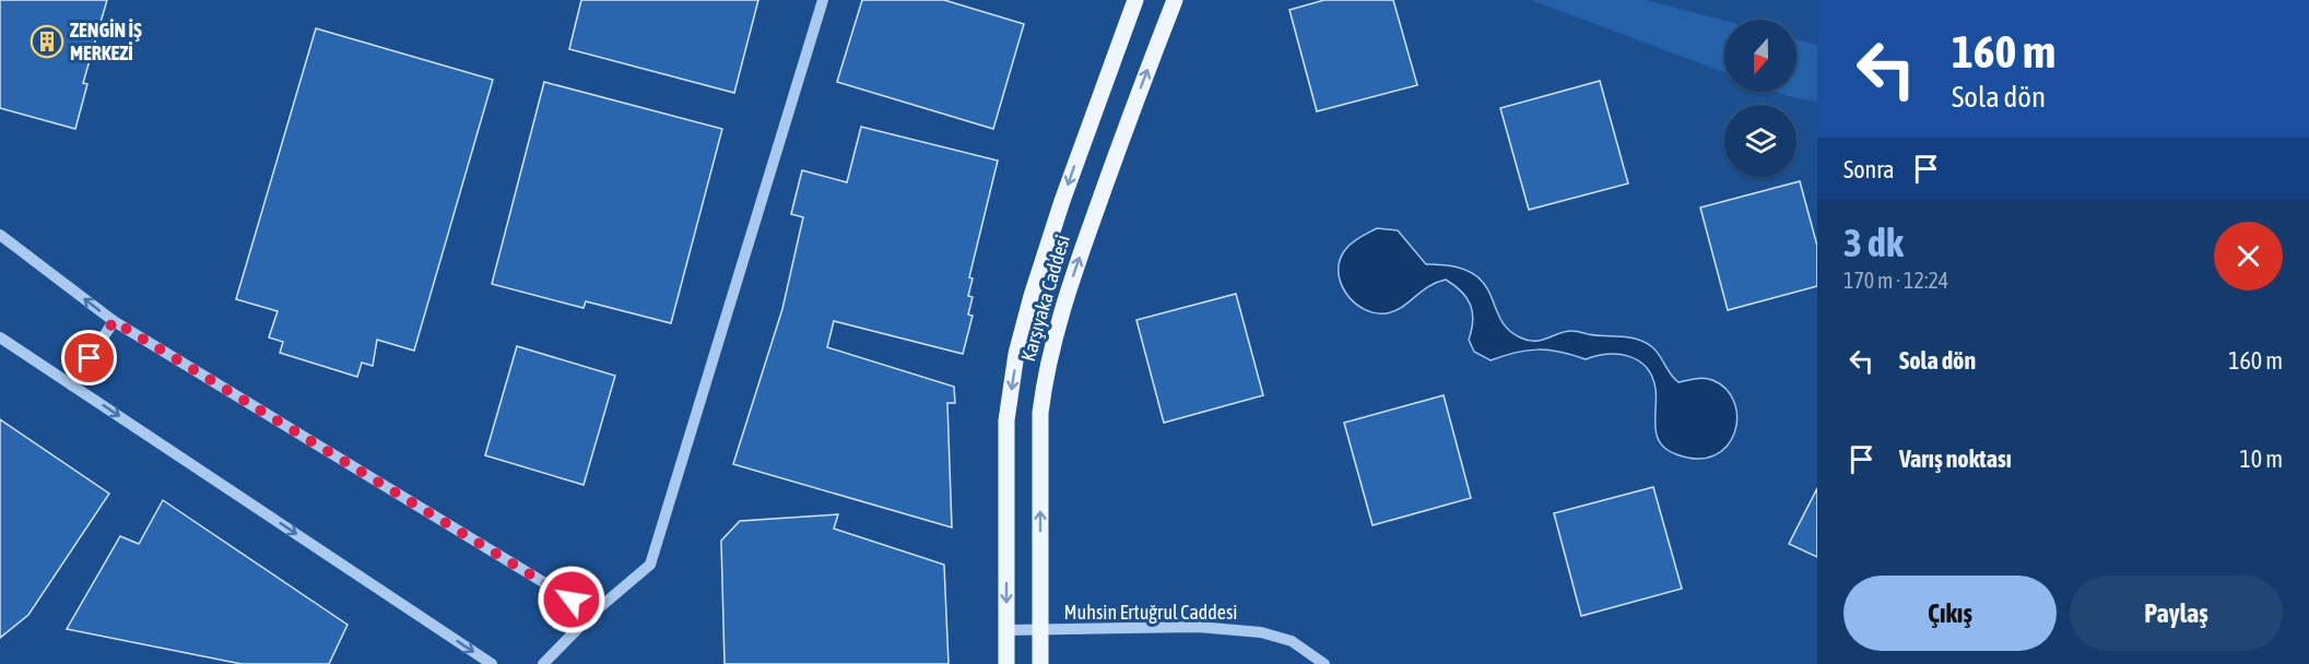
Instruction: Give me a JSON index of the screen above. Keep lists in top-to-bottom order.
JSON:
{
  "streets": {
    "main road": ["Karşıyaka Caddesi"],
    "street": ["Muhsin Ertuğrul Caddesi"]
  },
  "crossings": [
    ["Karşıyaka Caddesi", "Muhsin Ertuğrul Caddesi"]
  ],
  "places": {
    "building": ["ZENGİN İŞ MERKEZİ"]
  },
  "north": "bottom",
  "page": {
    "turn": ["160 m", "Sola dön"],
    "then": "Sonra",
    "heading": ["3 dk", "170 m · 12:24"],
    "list": [
      {
        "name": "Sola dön",
        "value": "160 m"
      },
      {
        "name": "Varış noktası",
        "value": "10 m"
      }
    ],
    "buttons": ["Çıkış", "Paylaş"]
  }
}
